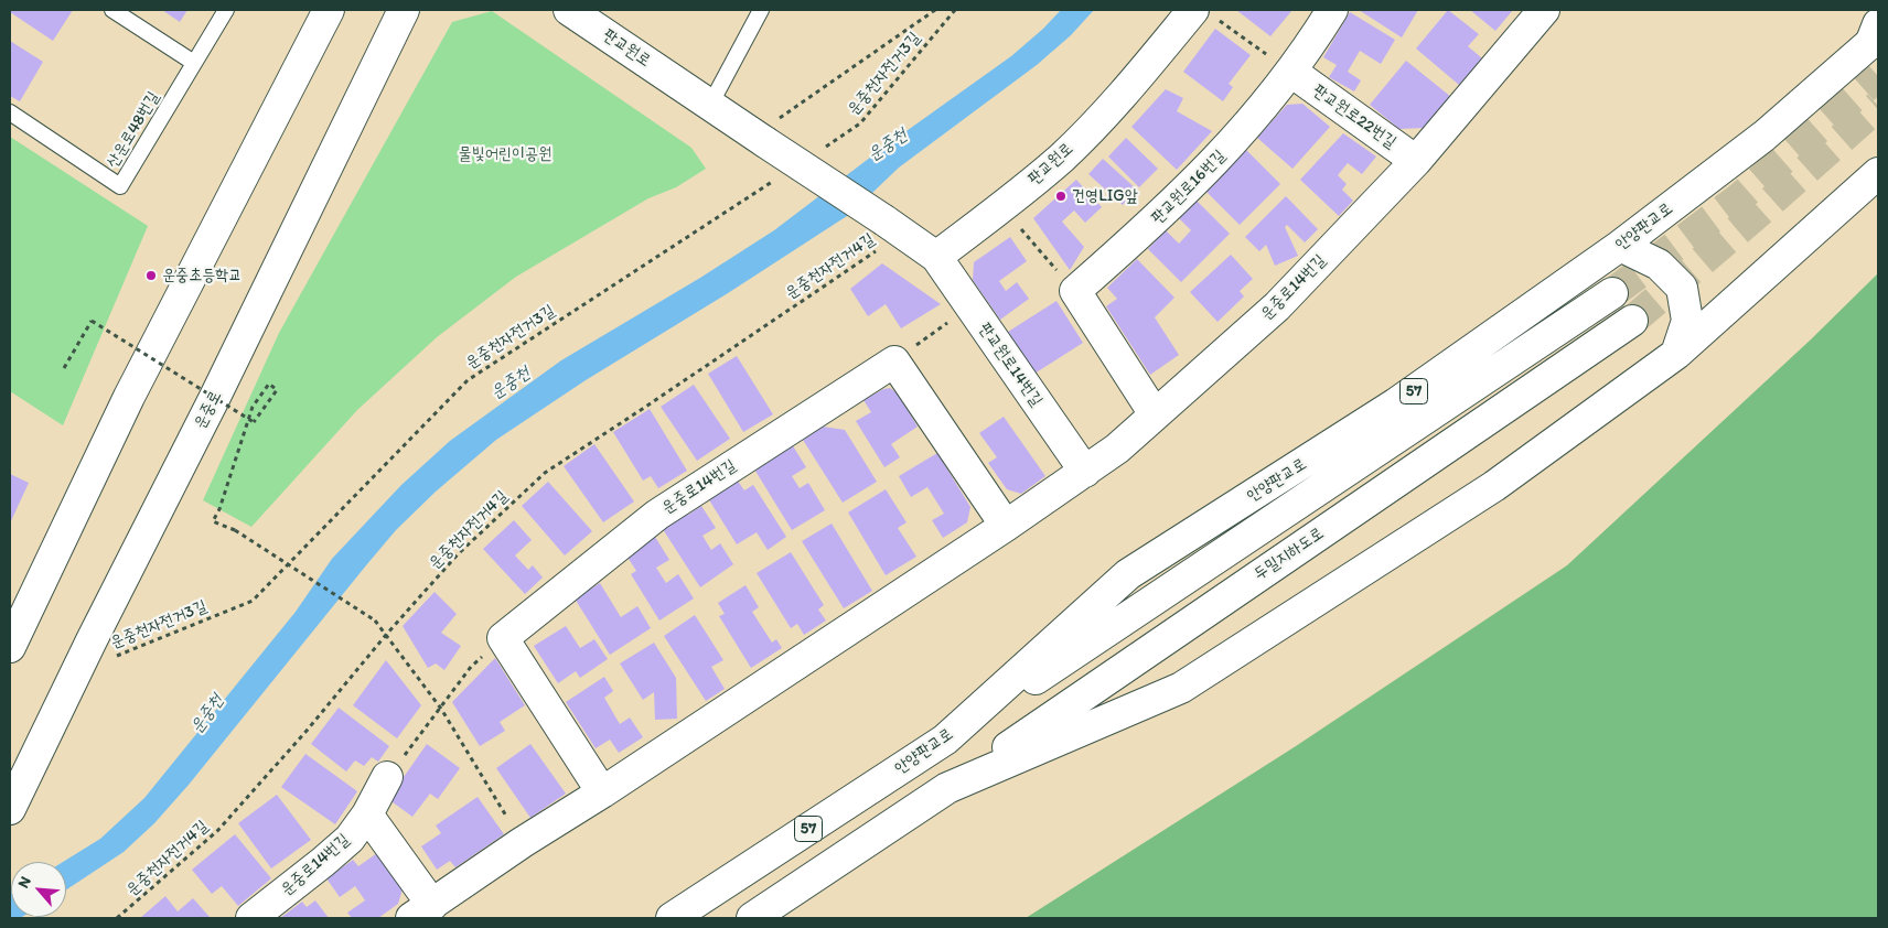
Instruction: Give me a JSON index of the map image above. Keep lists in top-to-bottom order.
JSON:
{
  "streets": {
    "main road": [
      "판교원로",
      "판교원로22번길",
      "판교원로16번길",
      "안양판교로",
      "운중로14번길",
      "판교원로14번길",
      "57",
      "운중로",
      "두밀지하도로"
    ],
    "lane": ["산운로48번길"],
    "path": ["운중천자전거3길", "운중천자전거4길"]
  },
  "crossings": [
    ["판교원로", "운중천자전거3길"],
    ["판교원로", "운중천자전거4길"],
    ["판교원로", "판교원로14번길"],
    ["운중천자전거3길", "운중로"],
    ["판교원로22번길", "판교원로16번길"],
    ["판교원로22번길", "운중로14번길"],
    ["안양판교로", "57"],
    ["운중로14번길", "판교원로14번길"]
  ],
  "water": ["운중천"],
  "parks": ["물빛어린이공원"],
  "places": ["건영LIG앞", "운중초등학교"],
  "north": "top left"
}
